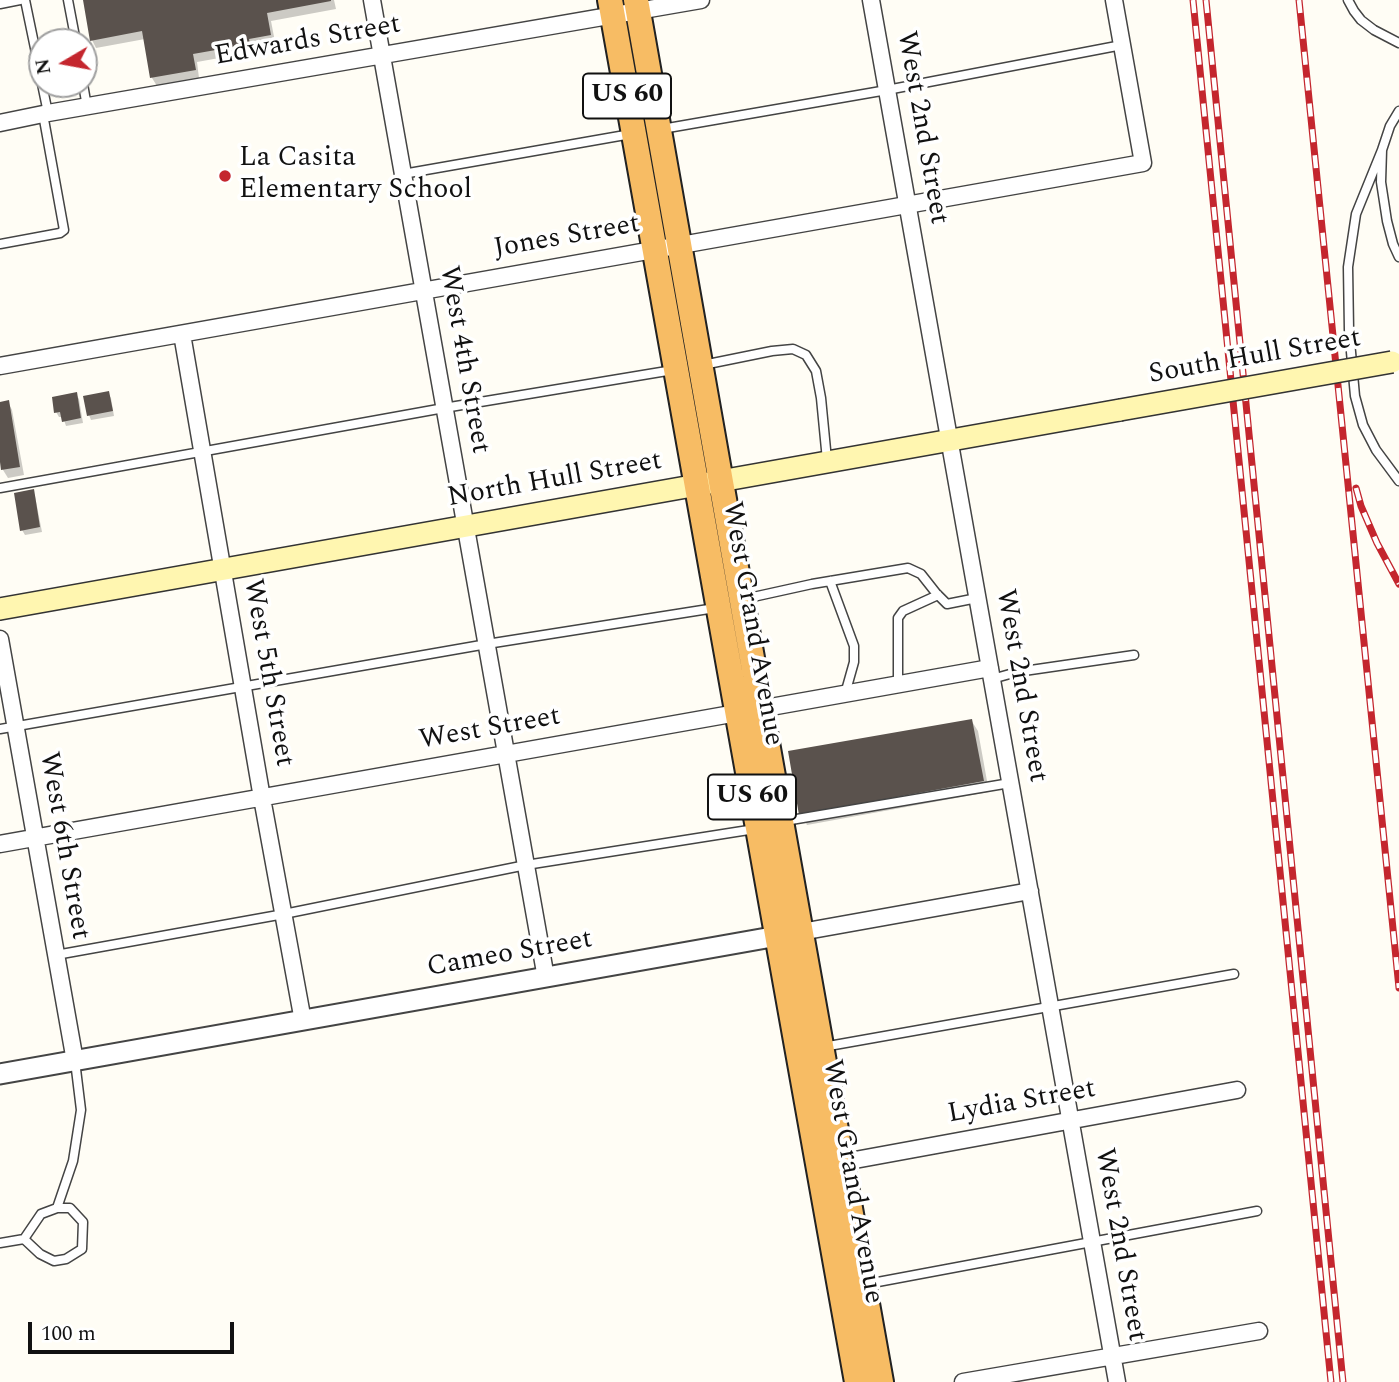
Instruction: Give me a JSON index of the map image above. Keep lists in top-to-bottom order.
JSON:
{
  "streets": {
    "highway": ["US 60", "West Grand Avenue"],
    "main road": ["South Hull Street", "North Hull Street"],
    "street": [
      "Edwards Street",
      "West 2nd Street",
      "Jones Street",
      "West 4th Street",
      "West 5th Street",
      "West Street",
      "West 6th Street",
      "Cameo Street",
      "Lydia Street"
    ]
  },
  "crossings": [
    ["Edwards Street", "West 4th Street"],
    ["Edwards Street", "West Grand Avenue"],
    ["West 2nd Street", "Jones Street"],
    ["West 2nd Street", "North Hull Street"],
    ["West 2nd Street", "West Street"],
    ["West 2nd Street", "Cameo Street"],
    ["West 2nd Street", "Lydia Street"],
    ["Jones Street", "West 4th Street"],
    ["Jones Street", "West Grand Avenue"],
    ["Jones Street", "West 5th Street"],
    ["South Hull Street", "North Hull Street"],
    ["West 4th Street", "North Hull Street"],
    ["West 4th Street", "West Street"],
    ["West 4th Street", "Cameo Street"],
    ["North Hull Street", "West Grand Avenue"],
    ["North Hull Street", "West 5th Street"],
    ["West Grand Avenue", "West Street"],
    ["West Grand Avenue", "Cameo Street"],
    ["West Grand Avenue", "Lydia Street"],
    ["West 5th Street", "West Street"],
    ["West 5th Street", "Cameo Street"],
    ["West Street", "West 6th Street"],
    ["West 6th Street", "Cameo Street"]
  ],
  "places": ["La Casita Elementary School"],
  "scale_bar": "100 m",
  "north": "left"
}
